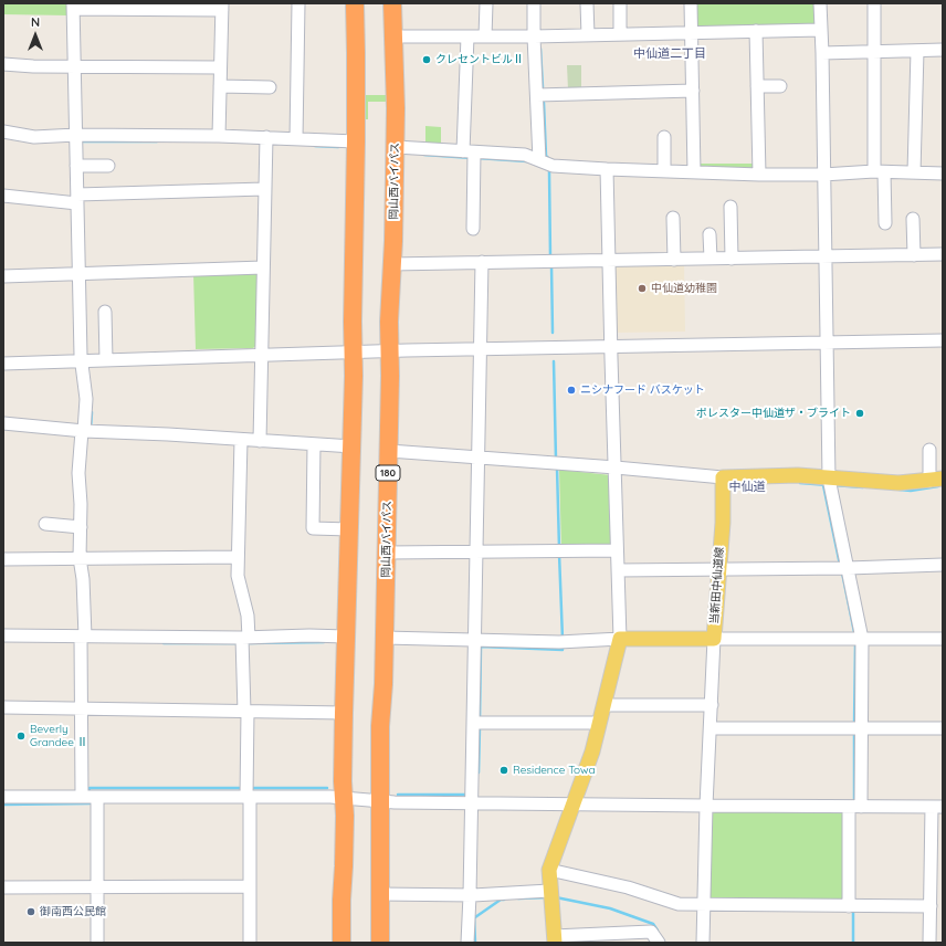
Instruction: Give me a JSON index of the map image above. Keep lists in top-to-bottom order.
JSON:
{
  "streets": {
    "highway": ["岡山西バイパス", "180"],
    "main road": ["当新田中仙道線"]
  },
  "districts": ["中仙道二丁目", "中仙道"],
  "places": [
    "クレセントビルⅡ",
    "中仙道幼稚園",
    "ニシナフード バスケット",
    "ポレスター中仙道ザ・ブライト",
    "Beverly Grandee Ⅱ",
    "Residence Towa",
    "御南西公民館"
  ],
  "north": "top"
}
